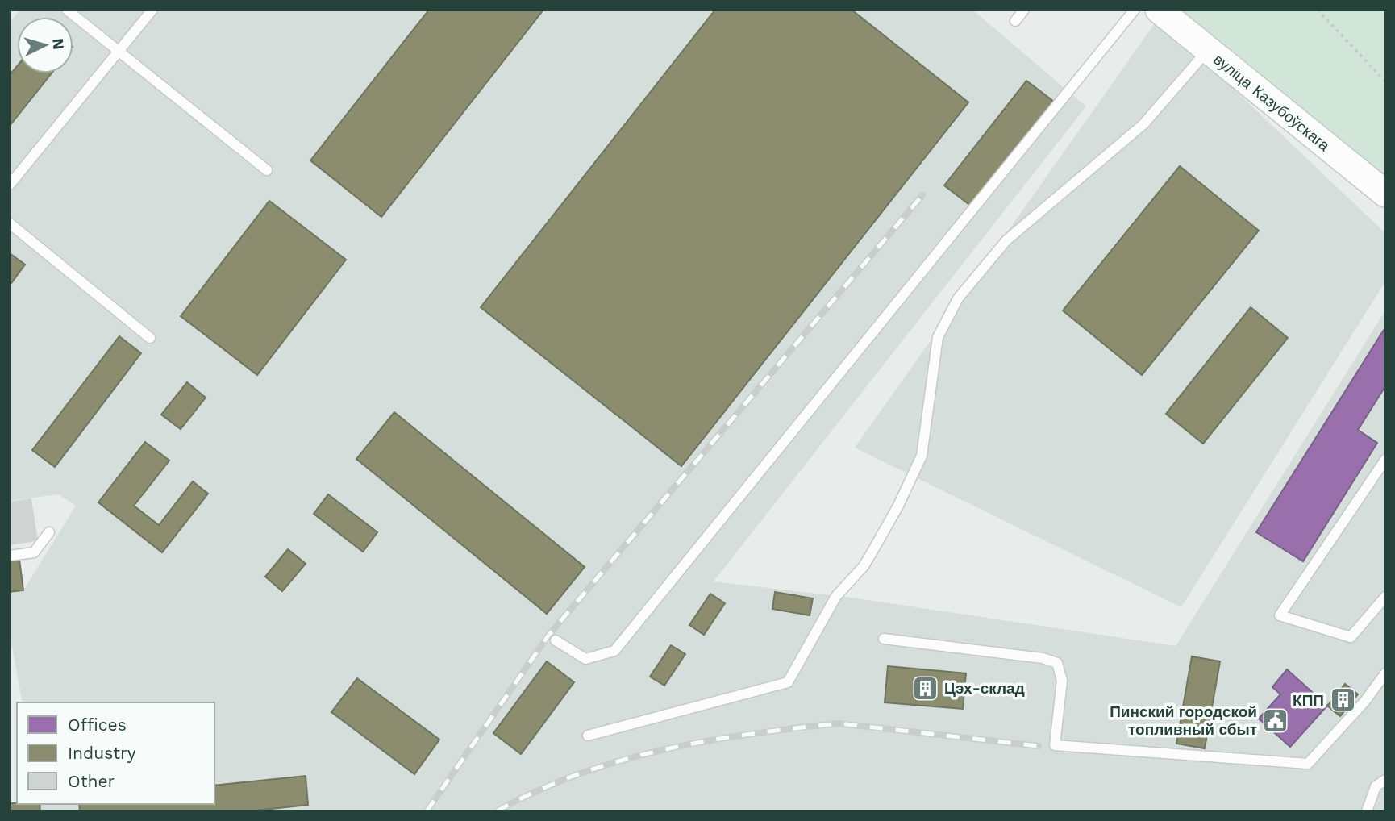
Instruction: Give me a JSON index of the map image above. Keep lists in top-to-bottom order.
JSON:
{
  "streets": {
    "street": ["вуліца Казубоўскага"]
  },
  "places": {
    "building": ["Цэх-склад", "КПП"],
    "public building": ["Пинский городской топливный сбыт"]
  },
  "legend": ["Offices", "Industry", "Other"],
  "north": "right"
}
